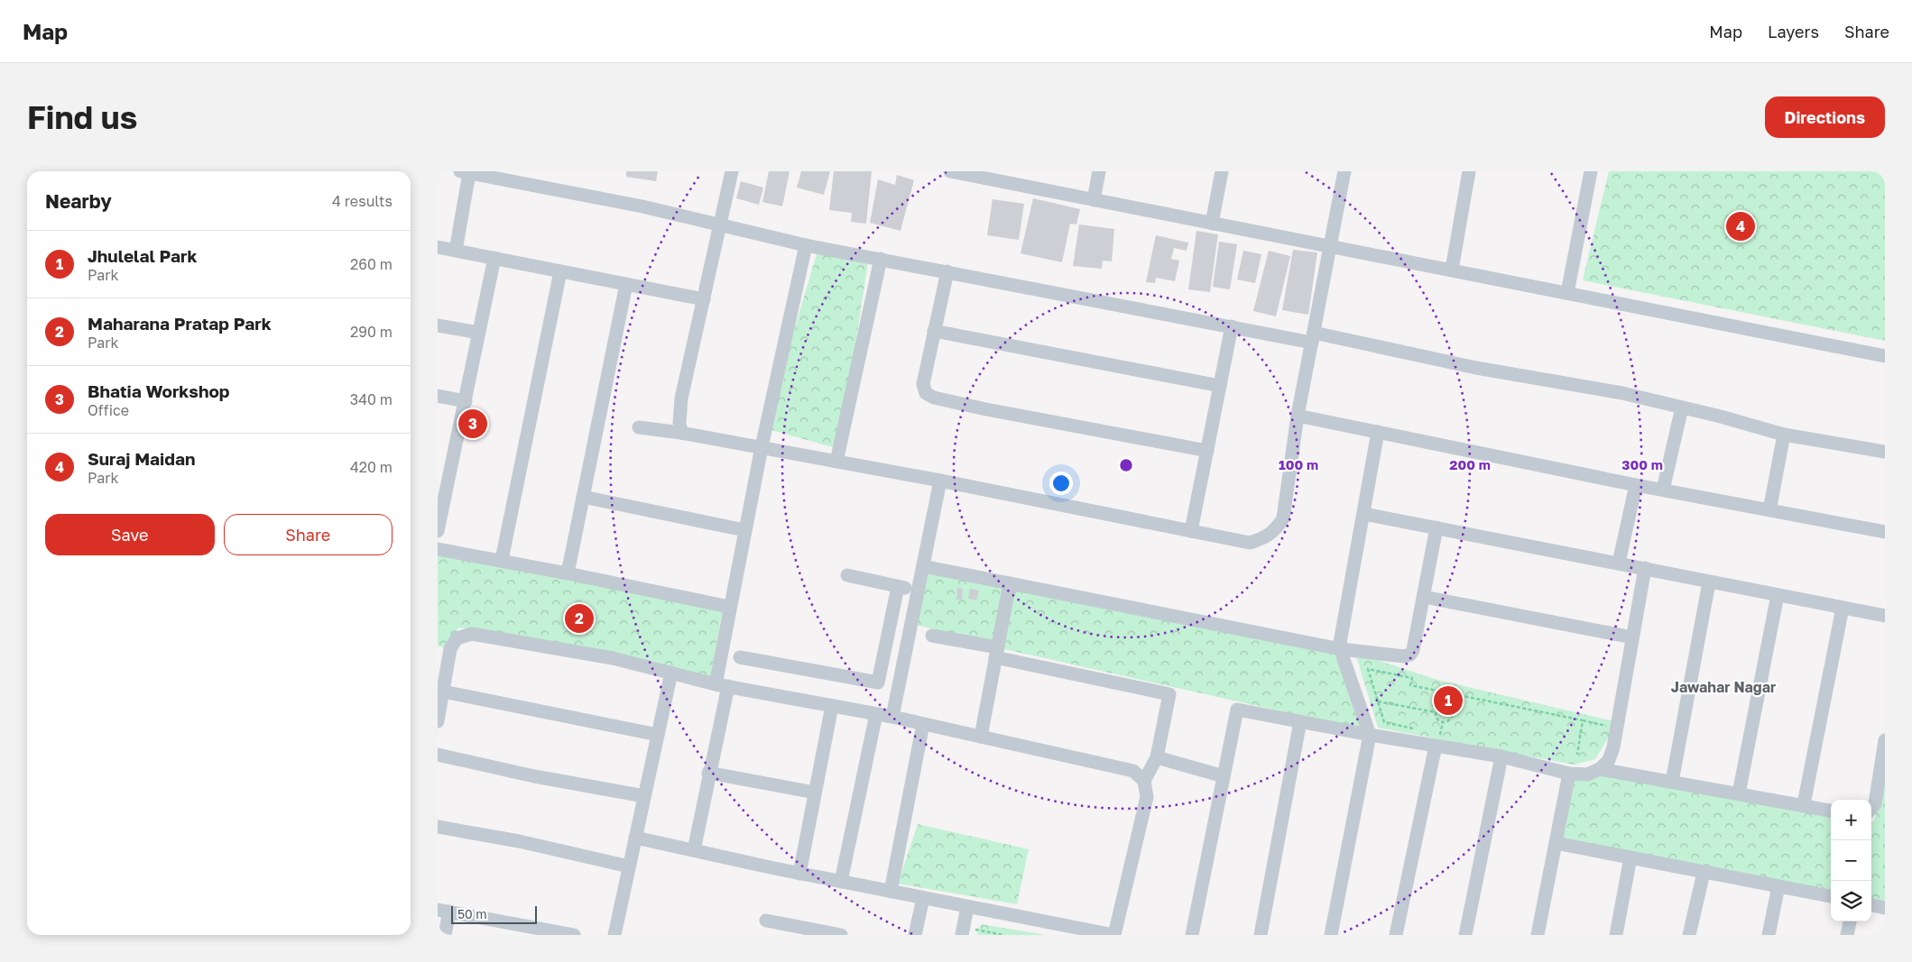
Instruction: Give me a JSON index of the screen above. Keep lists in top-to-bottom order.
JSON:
{
  "districts": ["Jawahar Nagar"],
  "scale_bar": "50 m",
  "page": {
    "header": "Map",
    "nav": ["Map", "Layers", "Share"],
    "buttons": [
      "Directions",
      ["Save", "Share"]
    ],
    "title": "Find us",
    "heading": ["Nearby", "4 results"],
    "pins": [
      "4",
      "3",
      "2",
      "1"
    ],
    "list": [
      {
        "mark": "1",
        "name": "Jhulelal Park",
        "note": "Park",
        "value": "260 m"
      },
      {
        "mark": "2",
        "name": "Maharana Pratap Park",
        "note": "Park",
        "value": "290 m"
      },
      {
        "mark": "3",
        "name": "Bhatia Workshop",
        "note": "Office",
        "value": "340 m"
      },
      {
        "mark": "4",
        "name": "Suraj Maidan",
        "note": "Park",
        "value": "420 m"
      }
    ],
    "map_buttons": ["+", "−"],
    "scale": "50 m"
  },
  "rings": ["100 m", "200 m", "300 m"]
}
